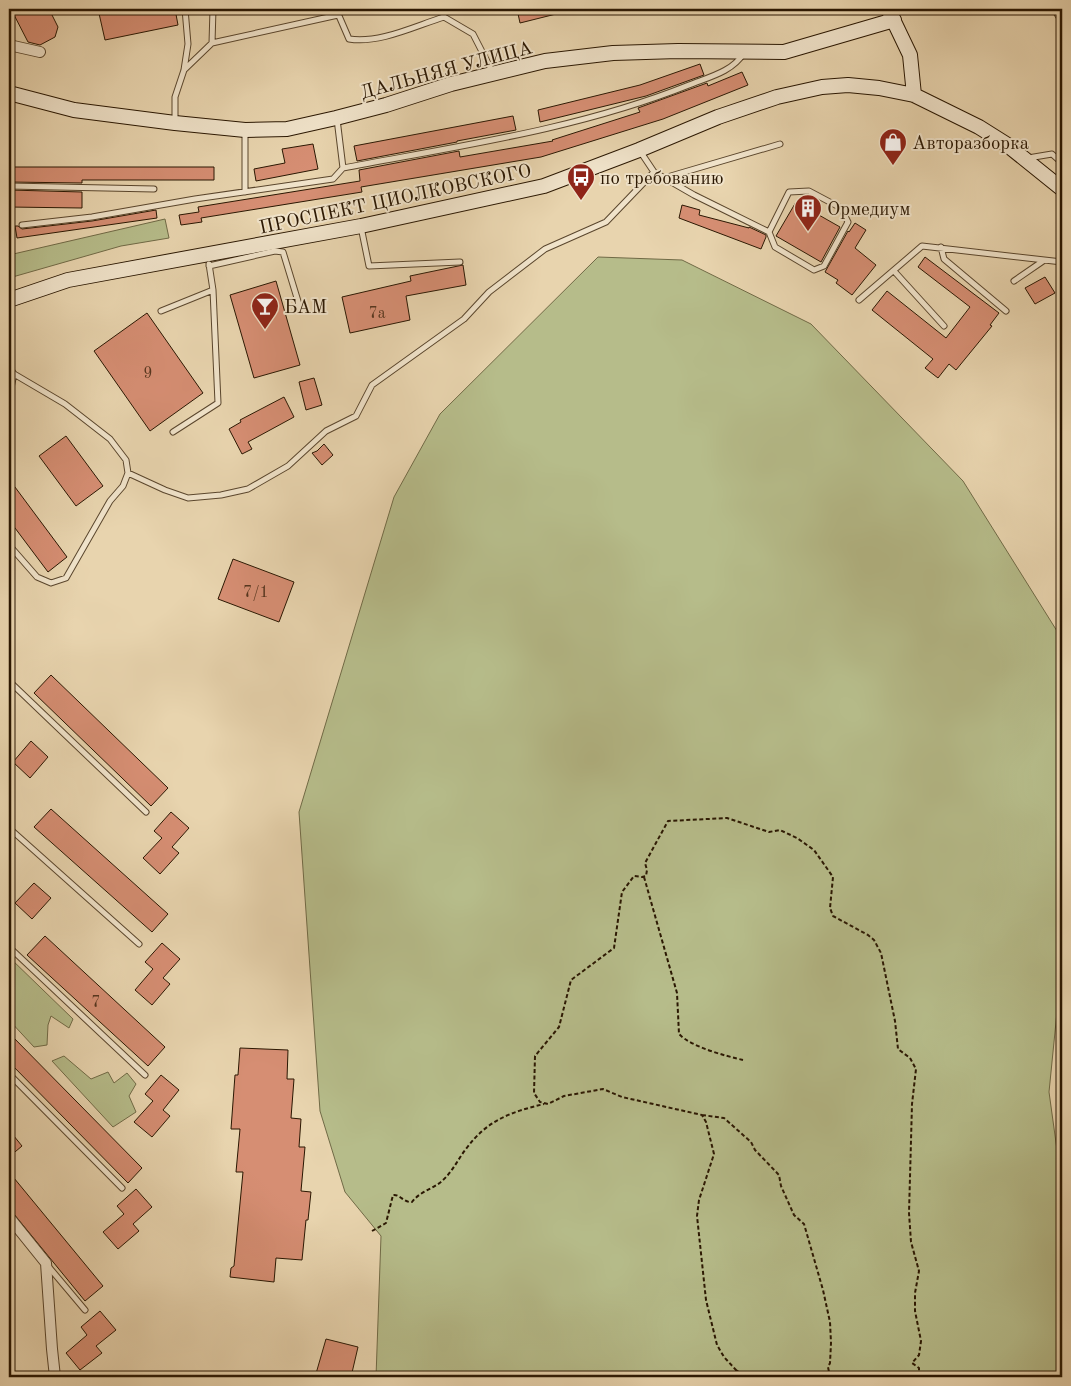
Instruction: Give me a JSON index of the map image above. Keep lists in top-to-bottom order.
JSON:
{
  "streets": {
    "main road": ["ДАЛЬНЯЯ УЛИЦА", "ПРОСПЕКТ ЦИОЛКОВСКОГО"]
  },
  "places": {
    "shop": ["Авторазборка"],
    "bus stop": ["по требованию"],
    "building": ["Ормедиум"],
    "bar": ["БАМ"]
  },
  "house_numbers": [
    "7а",
    "9",
    "7/1",
    "7"
  ]
}
